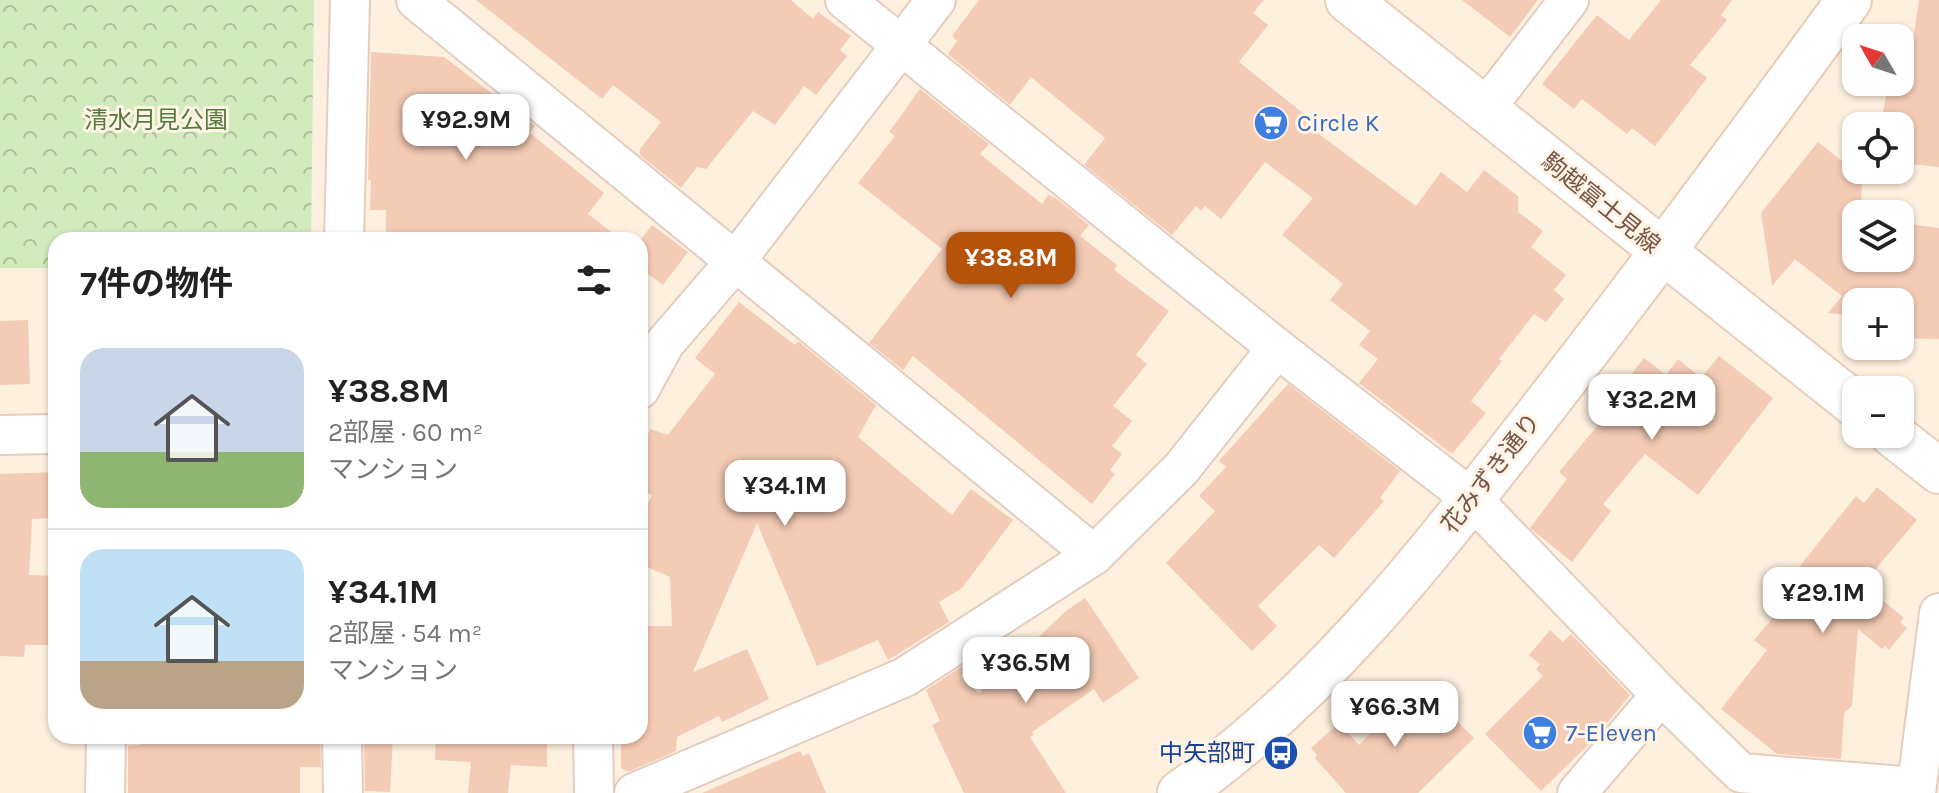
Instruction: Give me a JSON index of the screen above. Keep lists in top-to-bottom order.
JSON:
{
  "streets": {
    "street": ["駒越富士見線", "花みずき通り"]
  },
  "crossings": [
    ["駒越富士見線", "花みずき通り"]
  ],
  "parks": ["清水月見公園"],
  "places": {
    "supermarket": ["Circle K", "7-Eleven"],
    "bus stop": ["中矢部町"]
  },
  "north": "top left",
  "page": {
    "map_buttons": ["+", "−"],
    "price": [
      "¥92.9M",
      "¥38.8M",
      "¥32.2M",
      "¥34.1M",
      "¥29.1M",
      "¥36.5M",
      "¥66.3M"
    ],
    "heading": "7件の物件",
    "list": [
      {
        "name": "¥38.8M",
        "note": "2部屋 · 60 m² · マンション"
      },
      {
        "name": "¥34.1M",
        "note": "2部屋 · 54 m² · マンション"
      }
    ]
  }
}
